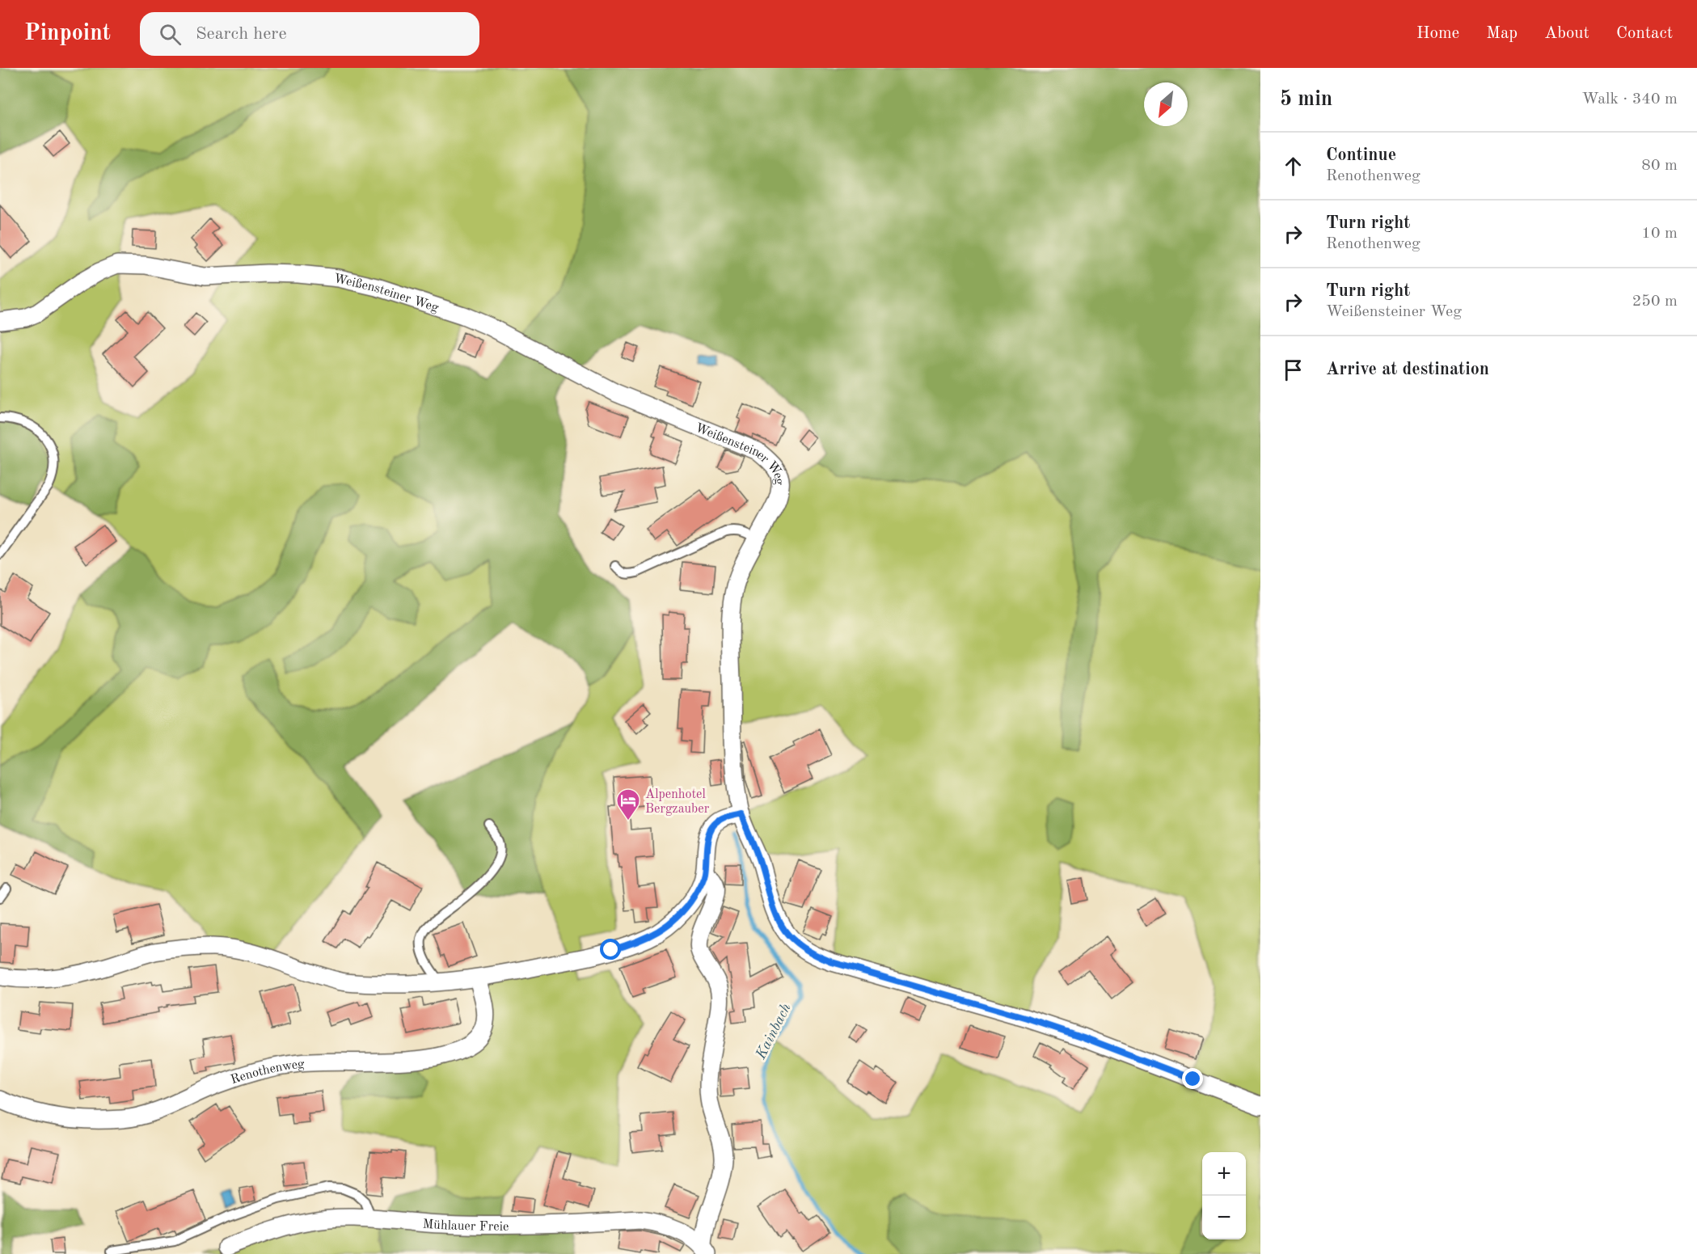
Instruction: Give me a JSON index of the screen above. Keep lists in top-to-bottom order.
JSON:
{
  "streets": {
    "street": ["Weißensteiner Weg", "Renothenweg", "Mühlauer Freie"]
  },
  "water": ["Kainbach"],
  "places": {
    "hotel": ["Alpenhotel Bergzauber"]
  },
  "north": "bottom left",
  "page": {
    "header": "Pinpoint",
    "search": "Search here",
    "nav": [
      "Home",
      "Map",
      "About",
      "Contact"
    ],
    "heading": ["5 min", "Walk · 340 m"],
    "list": [
      ["Continue", "Renothenweg", "80 m"],
      ["Turn right", "Renothenweg", "10 m"],
      ["Turn right", "Weißensteiner Weg", "250 m"],
      "Arrive at destination"
    ],
    "map_buttons": ["+", "−"]
  }
}
